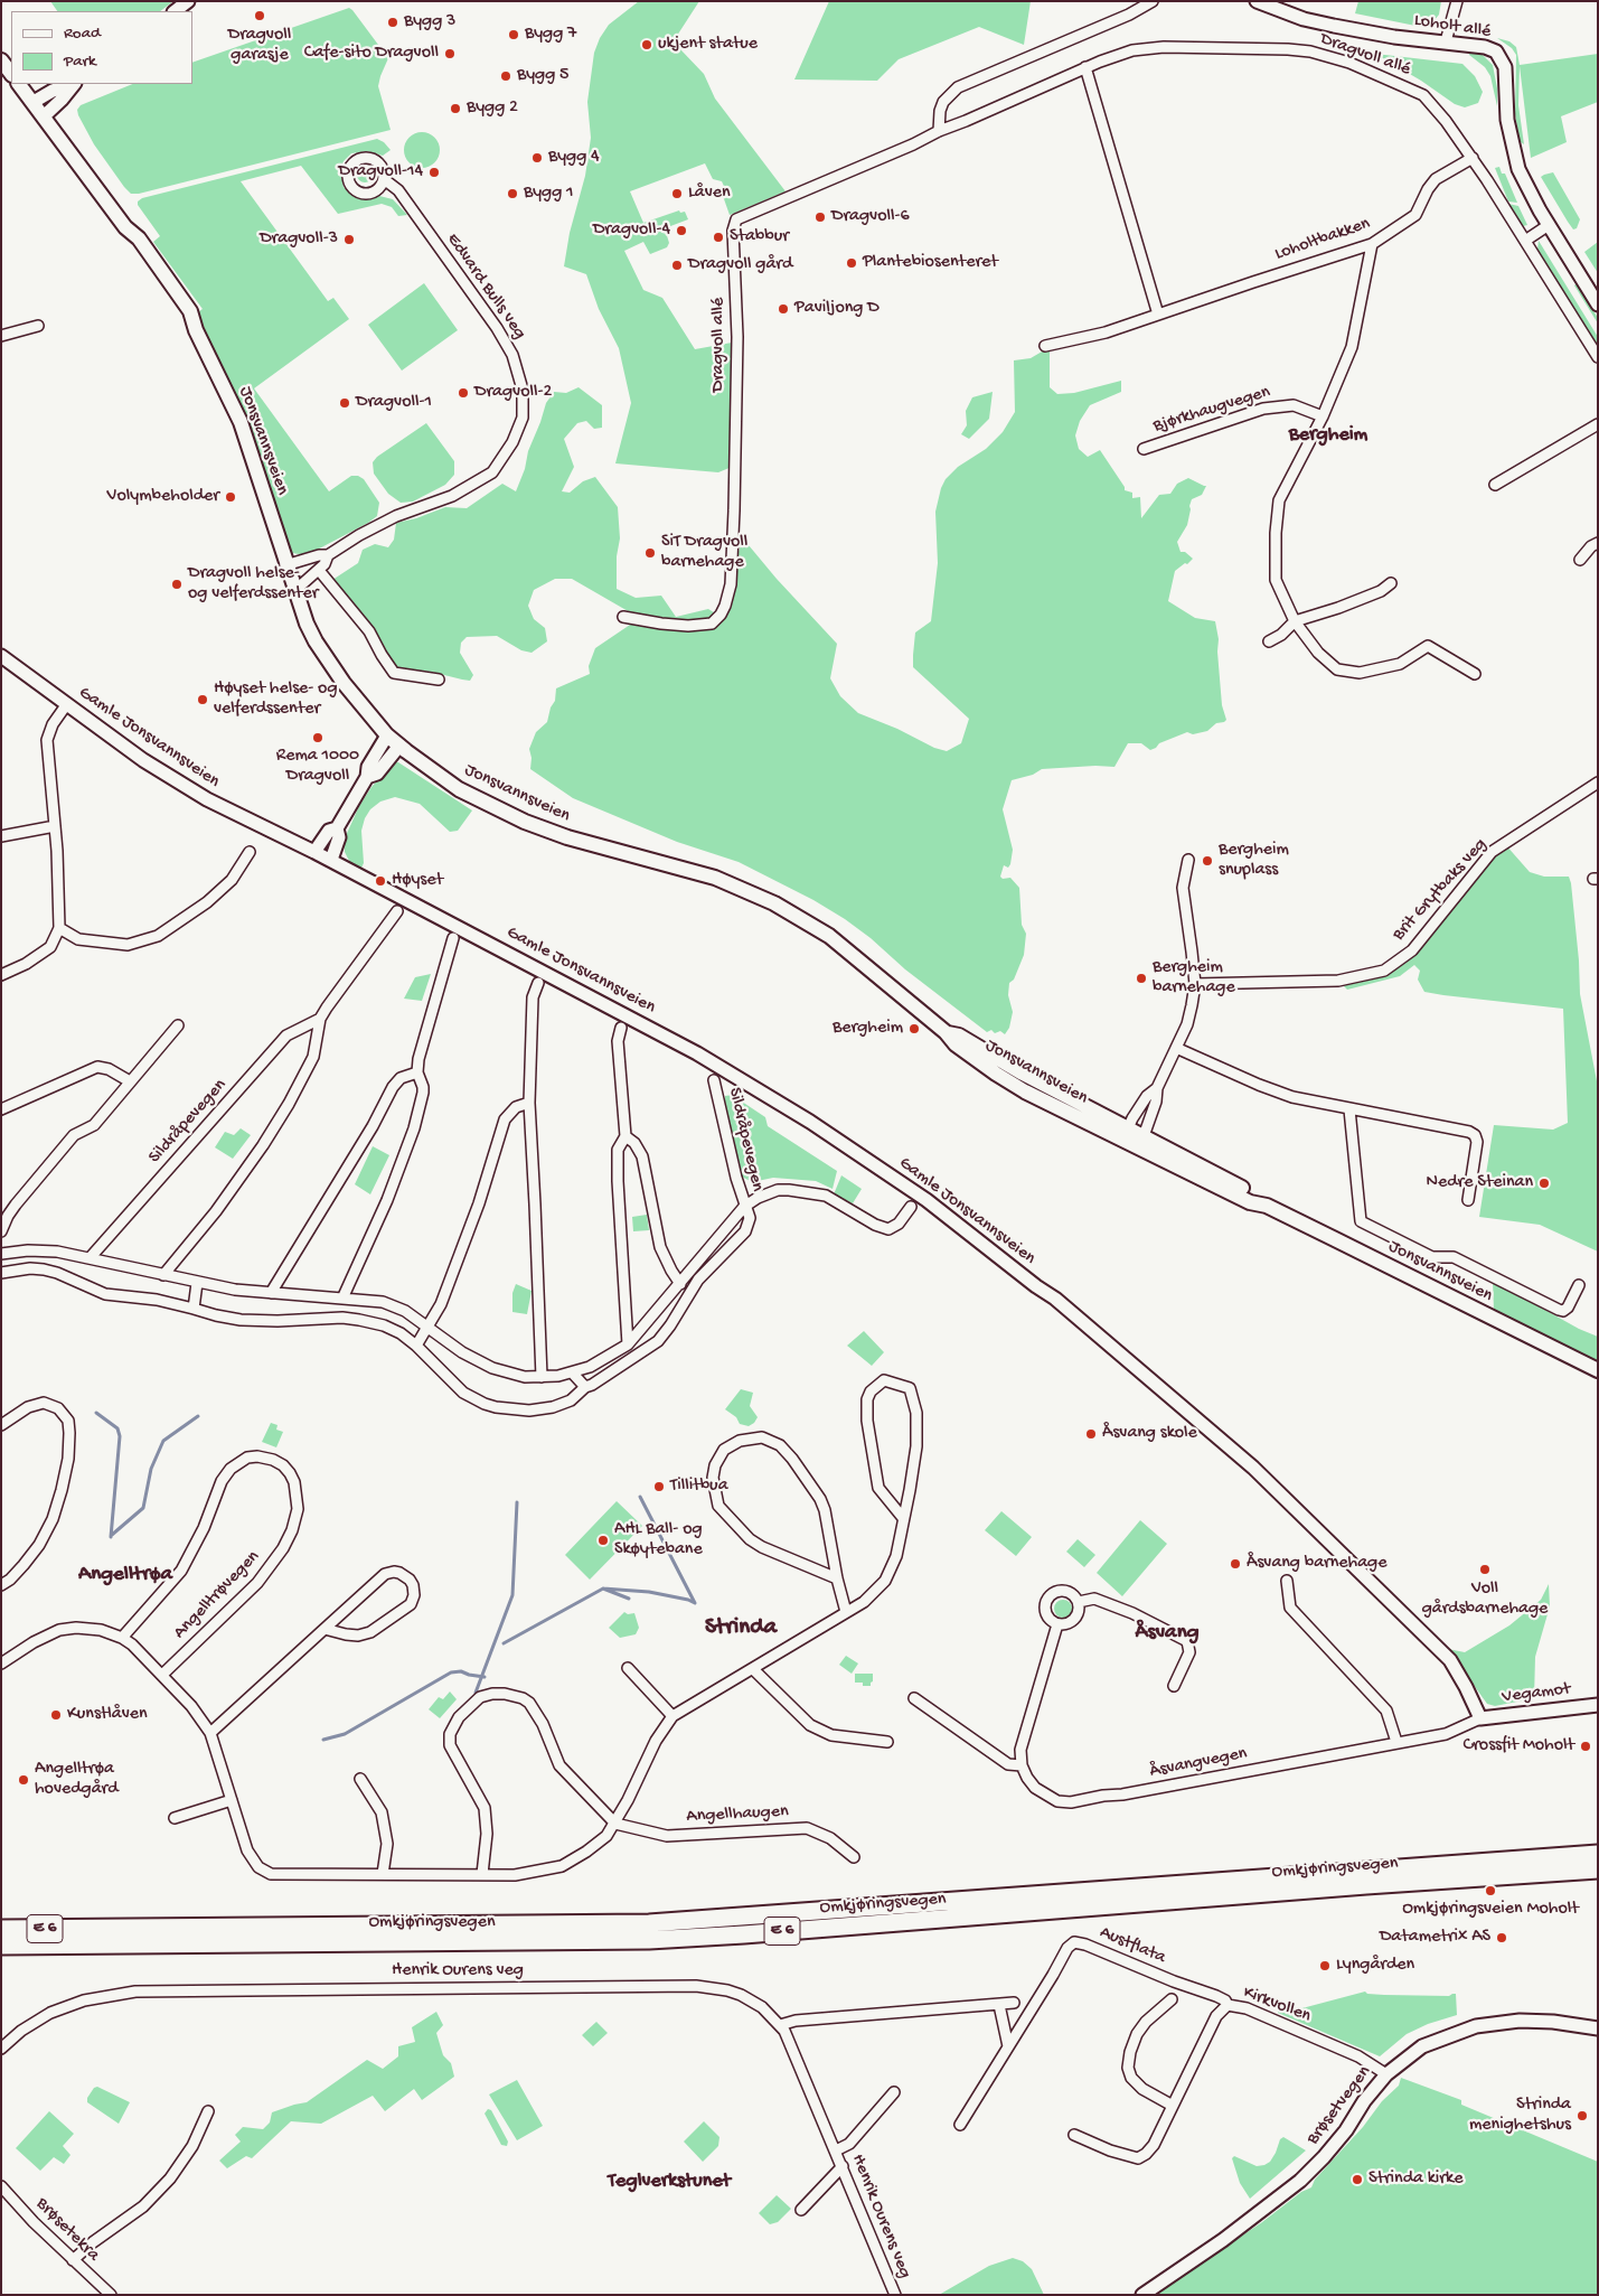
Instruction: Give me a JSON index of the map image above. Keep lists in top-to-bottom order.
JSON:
{
  "streets": {
    "highway": ["Omkjøringsvegen", "E 6"],
    "main road": ["Jonsvannsveien"],
    "street": [
      "Loholt allé",
      "Dragvoll allé",
      "Loholtbakken",
      "Edvard Bulls veg",
      "Bjørkhaugvegen",
      "Gamle Jonsvannsveien",
      "Brit Grytbaks veg",
      "Sildråpevegen",
      "Angelltrøvegen",
      "Vegamot",
      "Åsvangvegen",
      "Angellhaugen",
      "Austflata",
      "Henrik Ourens veg",
      "Kirkvollen",
      "Brøsetvegen",
      "Brøsetekra"
    ]
  },
  "crossings": [
    ["Dragvoll allé", "Loholtbakken"],
    ["Edvard Bulls veg", "Jonsvannsveien"],
    ["Gamle Jonsvannsveien", "Vegamot"],
    ["Gamle Jonsvannsveien", "Åsvangvegen"],
    ["Vegamot", "Åsvangvegen"],
    ["Austflata", "Kirkvollen"],
    ["Kirkvollen", "Brøsetvegen"]
  ],
  "districts": [
    "Bergheim",
    "Angelltrøa",
    "Strinda",
    "Åsvang",
    "Teglverkstunet"
  ],
  "places": [
    "Dragvoll garasje",
    "Bygg 3",
    "Bygg 7",
    "ukjent statue",
    "Cafe-sito Dragvoll",
    "Bygg 5",
    "Bygg 2",
    "Bygg 4",
    "Dragvoll-14",
    "Bygg 1",
    "Låven",
    "Dragvoll-6",
    "Dragvoll-4",
    "Stabbur",
    "Dragvoll-3",
    "Plantebiosenteret",
    "Dragvoll gård",
    "Paviljong D",
    "Dragvoll-2",
    "Dragvoll-1",
    "Volymbeholder",
    "SiT Dragvoll barnehage",
    "Dragvoll helse- og velferdssenter",
    "Høyset helse- og velferdssenter",
    "Rema 1000 Dragvoll",
    "Bergheim snuplass",
    "Høyset",
    "Bergheim barnehage",
    "Bergheim",
    "Nedre Steinan",
    "Åsvang skole",
    "Tillitbua",
    "AHL Ball- og Skøytebane",
    "Åsvang barnehage",
    "Voll gårdsbarnehage",
    "Kunstlåven",
    "Crossfit Moholt",
    "Angelltrøa hovedgård",
    "Omkjøringsveien Moholt",
    "Datametrix AS",
    "Lyngården",
    "Strinda menighetshus",
    "Strinda kirke"
  ],
  "legend": ["Road", "Park"]
}
